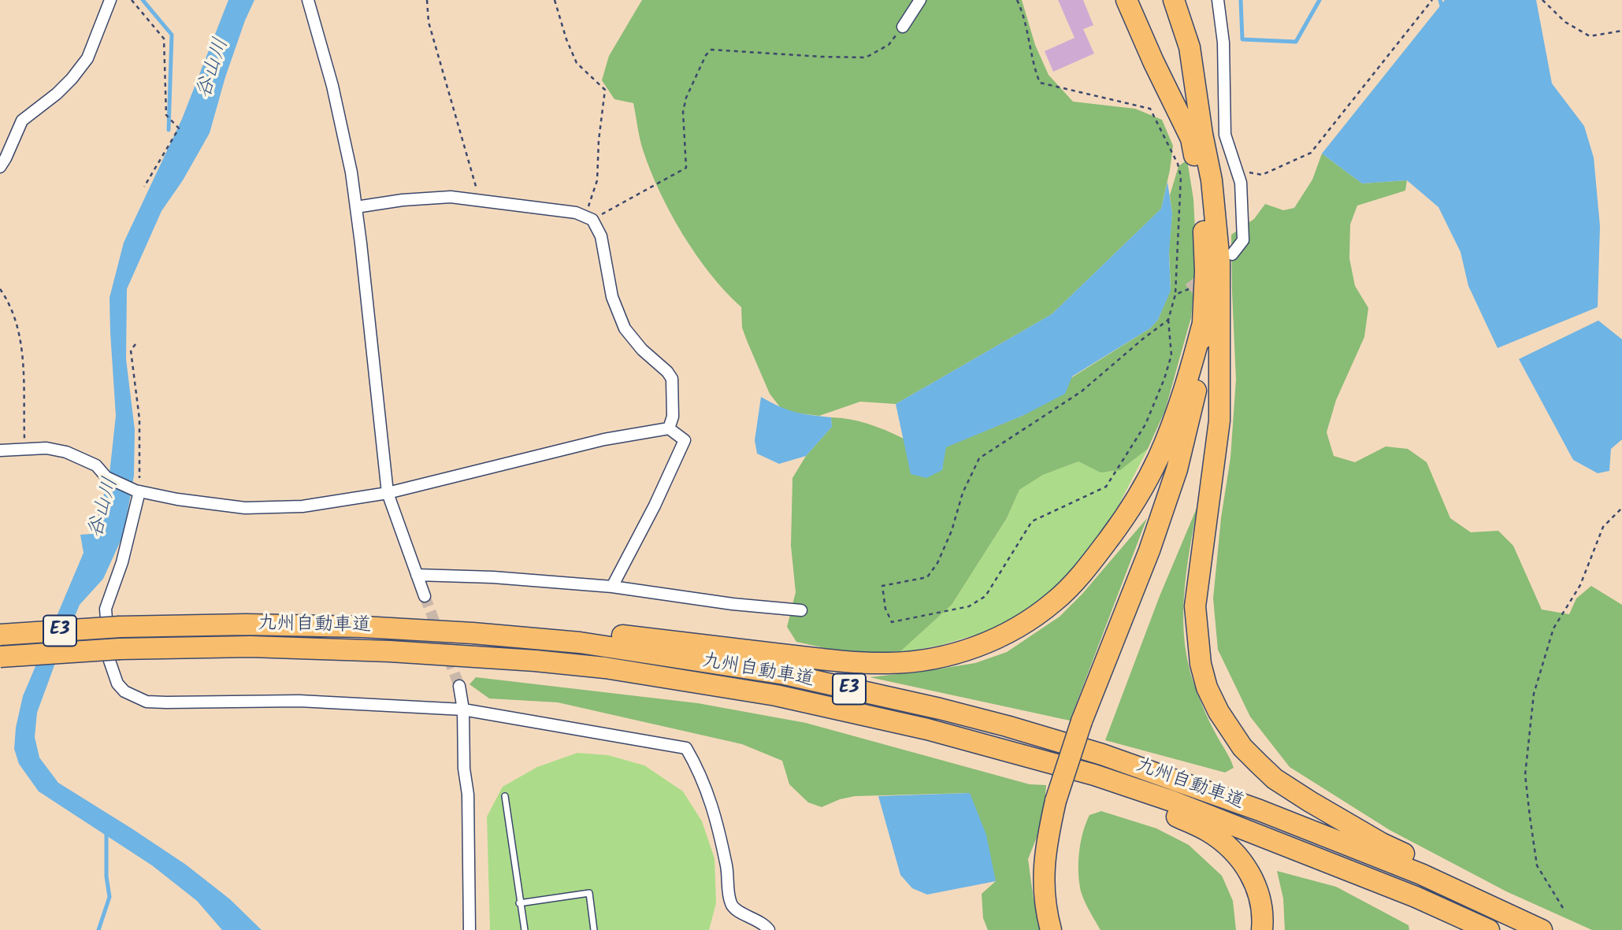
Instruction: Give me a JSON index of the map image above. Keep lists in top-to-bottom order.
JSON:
{
  "streets": {
    "highway": ["九州自動車道", "E3"]
  },
  "water": ["谷山川"]
}
